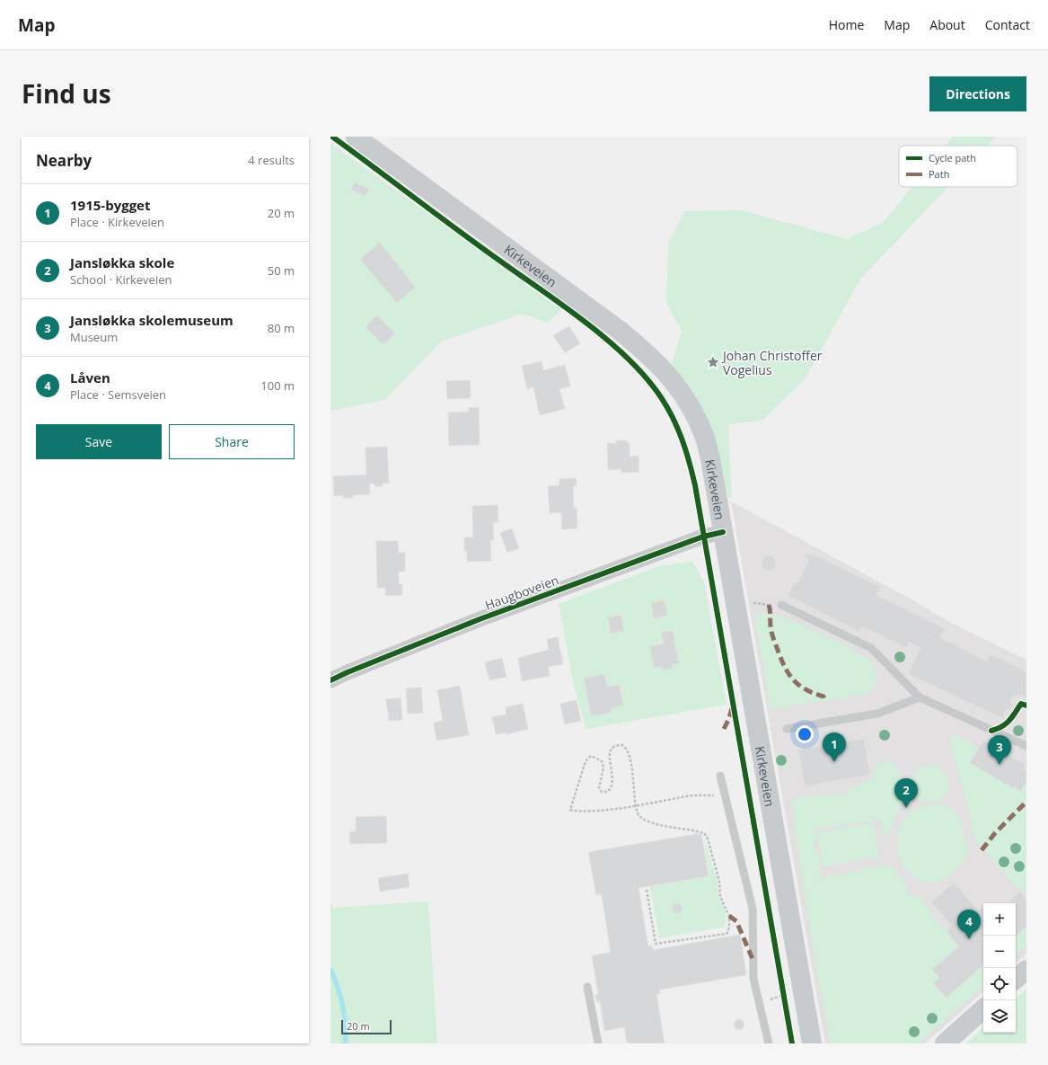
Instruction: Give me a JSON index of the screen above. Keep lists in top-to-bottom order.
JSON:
{
  "streets": {
    "main road": ["Kirkeveien"],
    "street": ["Haugboveien"]
  },
  "crossings": [
    ["Kirkeveien", "Haugboveien"]
  ],
  "places": {
    "place": ["Johan Christoffer Vogelius"]
  },
  "legend": ["Cycle path", "Path"],
  "scale_bar": "20 m",
  "page": {
    "header": "Map",
    "nav": [
      "Home",
      "Map",
      "About",
      "Contact"
    ],
    "title": "Find us",
    "buttons": [
      "Directions",
      ["Save", "Share"]
    ],
    "heading": ["Nearby", "4 results"],
    "list": [
      {
        "mark": "1",
        "name": "1915-bygget",
        "note": "Place · Kirkeveien",
        "value": "20 m"
      },
      {
        "mark": "2",
        "name": "Jansløkka skole",
        "note": "School · Kirkeveien",
        "value": "50 m"
      },
      {
        "mark": "3",
        "name": "Jansløkka skolemuseum",
        "note": "Museum",
        "value": "80 m"
      },
      {
        "mark": "4",
        "name": "Låven",
        "note": "Place · Semsveien",
        "value": "100 m"
      }
    ],
    "pins": [
      "1",
      "3",
      "2",
      "4"
    ],
    "map_buttons": ["+", "−"],
    "scale": "20 m"
  }
}
